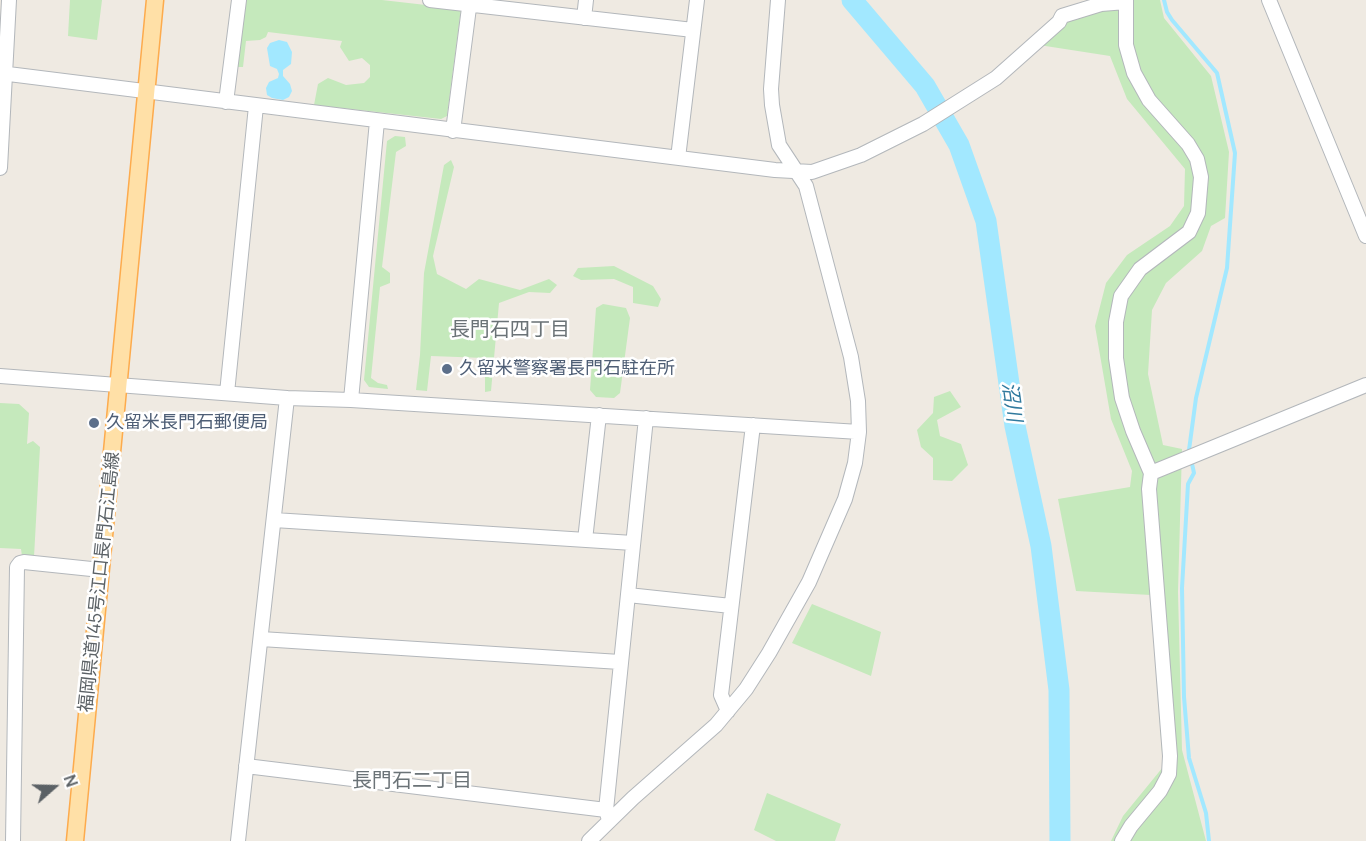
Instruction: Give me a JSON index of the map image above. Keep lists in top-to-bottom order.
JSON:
{
  "streets": {
    "main road": ["福岡県道145号江口長門石江島線"]
  },
  "districts": ["長門石四丁目", "長門石二丁目"],
  "water": ["沼川"],
  "places": ["久留米警察署長門石駐在所", "久留米長門石郵便局"],
  "north": "right"
}
